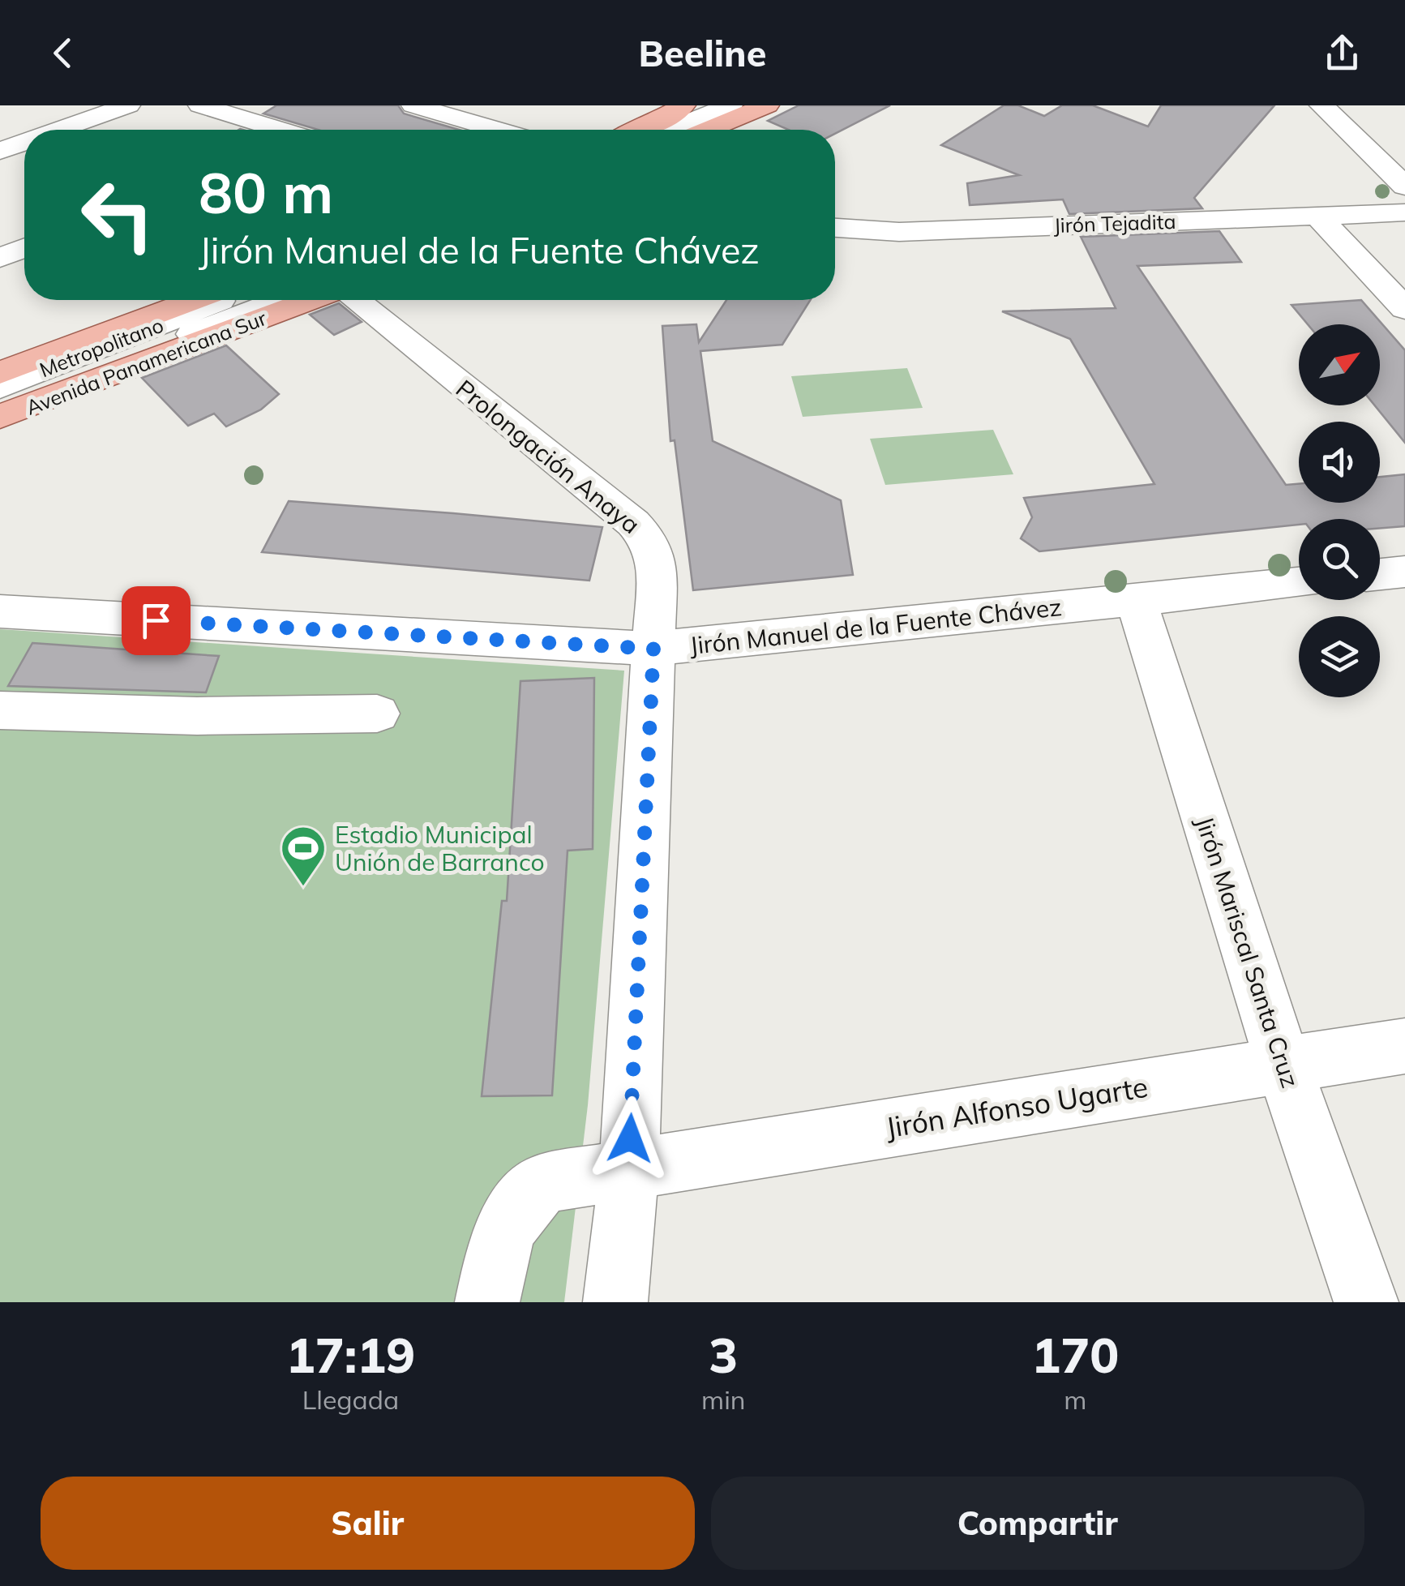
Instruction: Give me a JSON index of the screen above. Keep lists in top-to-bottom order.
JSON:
{
  "streets": {
    "main road": ["Avenida Panamericana Sur"],
    "street": [
      "Jirón Tejadita",
      "Metropolitano",
      "Prolongación Anaya",
      "Jirón Manuel de la Fuente Chávez",
      "Jirón Mariscal Santa Cruz",
      "Jirón Alfonso Ugarte"
    ]
  },
  "crossings": [
    ["Prolongación Anaya", "Jirón Manuel de la Fuente Chávez"],
    ["Prolongación Anaya", "Jirón Alfonso Ugarte"],
    ["Jirón Manuel de la Fuente Chávez", "Jirón Mariscal Santa Cruz"],
    ["Jirón Mariscal Santa Cruz", "Jirón Alfonso Ugarte"]
  ],
  "places": {
    "sports": ["Estadio Municipal Unión de Barranco"]
  },
  "north": "top right",
  "page": {
    "header": "Beeline",
    "turn": ["80 m", "Jirón Manuel de la Fuente Chávez"],
    "eta": [
      "17:19",
      "Llegada",
      "3",
      "min",
      "170",
      "m"
    ],
    "buttons": ["Salir", "Compartir"]
  }
}
